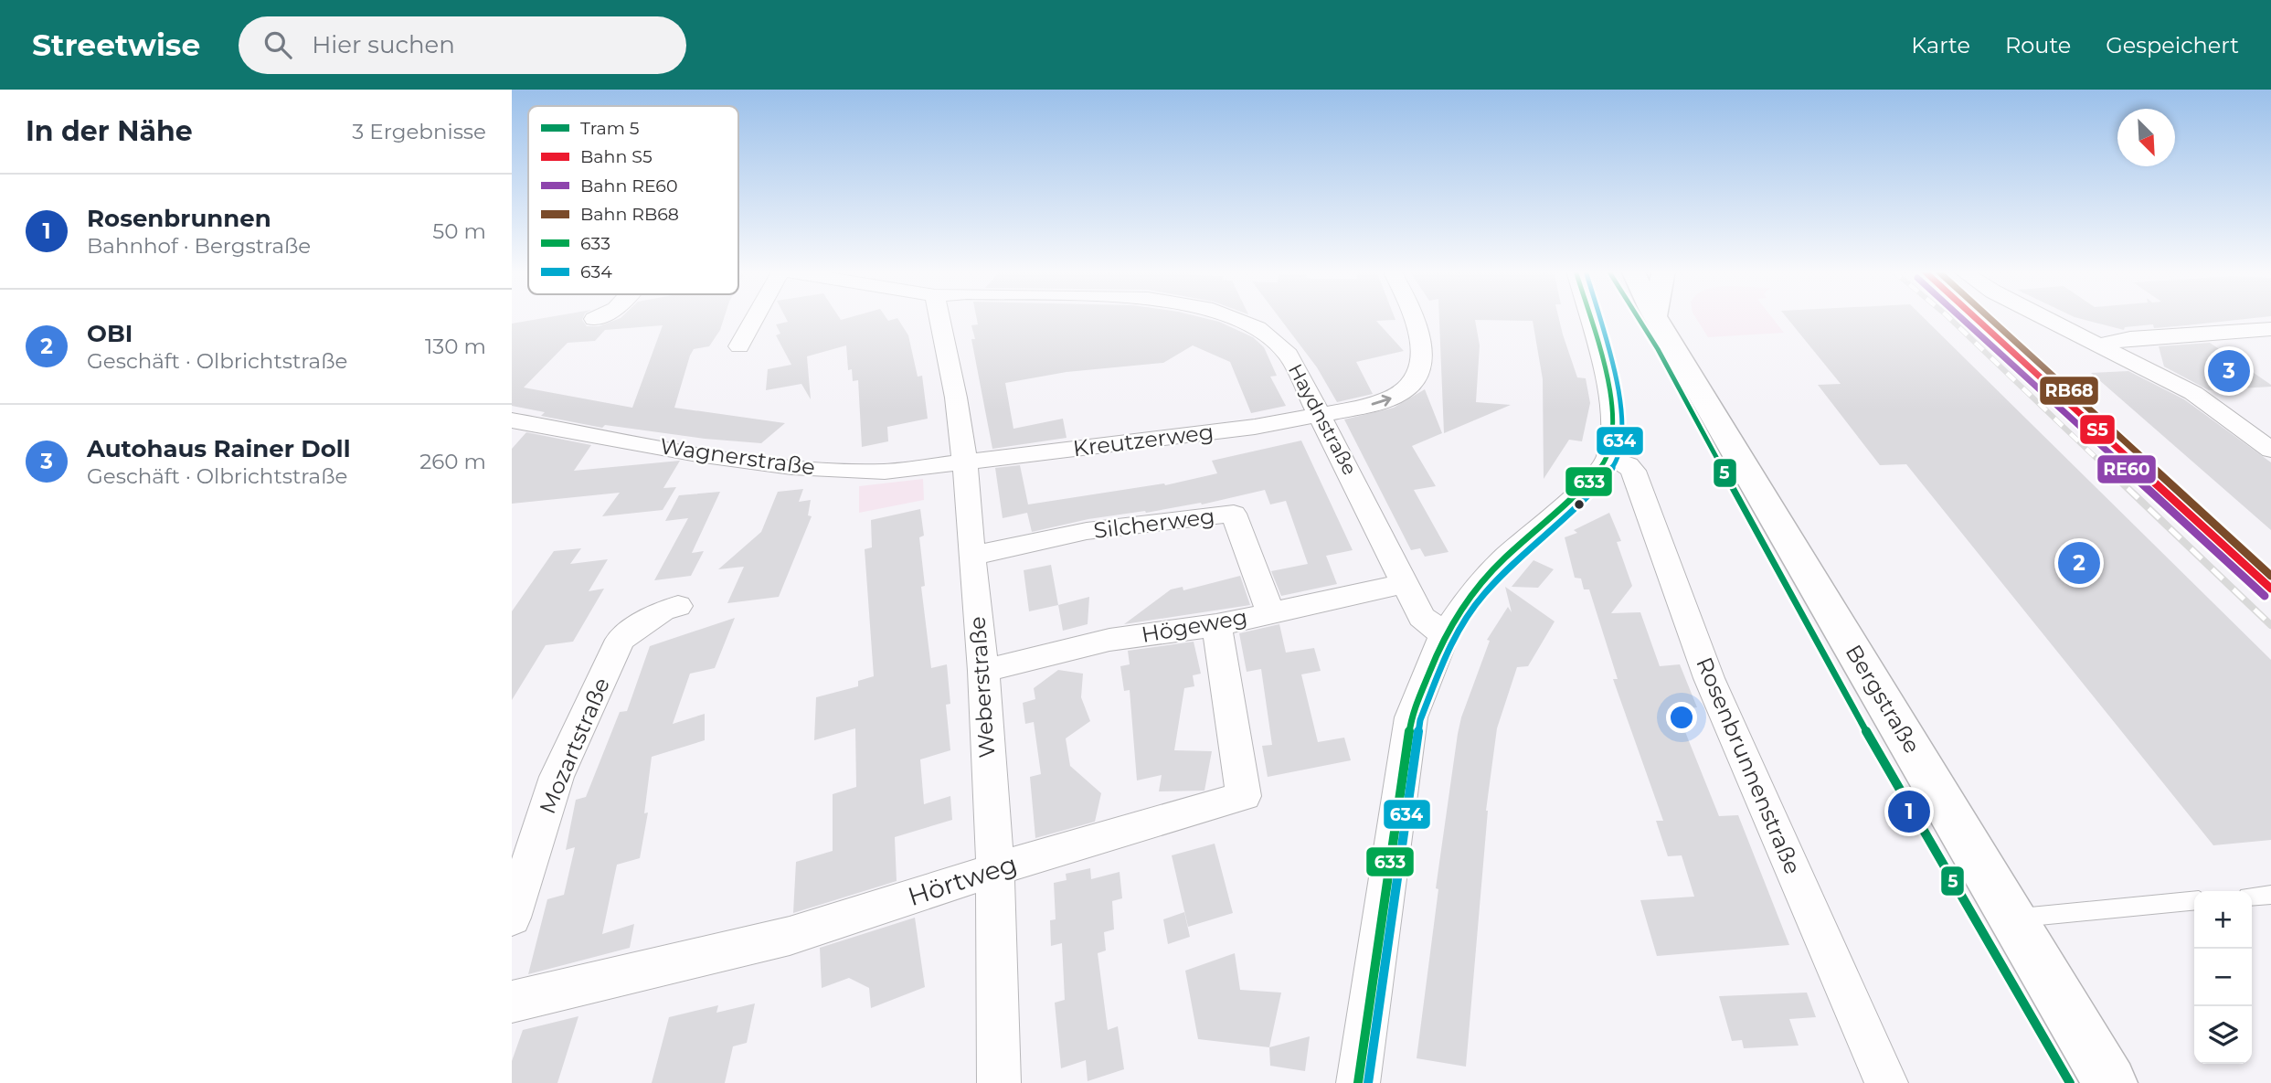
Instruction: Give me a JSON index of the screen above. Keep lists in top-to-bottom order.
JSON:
{
  "streets": {
    "main road": ["Bergstraße"],
    "street": [
      "Haydnstraße",
      "Kreutzerweg",
      "Wagnerstraße",
      "Silcherweg",
      "Högeweg",
      "Weberstraße",
      "Mozartstraße",
      "Rosenbrunnenstraße",
      "Hörtweg"
    ]
  },
  "crossings": [
    ["Haydnstraße", "Kreutzerweg"],
    ["Haydnstraße", "Högeweg"],
    ["Kreutzerweg", "Wagnerstraße"],
    ["Kreutzerweg", "Weberstraße"],
    ["Wagnerstraße", "Weberstraße"],
    ["Silcherweg", "Högeweg"],
    ["Silcherweg", "Weberstraße"],
    ["Högeweg", "Weberstraße"],
    ["Högeweg", "Hörtweg"],
    ["Weberstraße", "Hörtweg"]
  ],
  "lines": [
    "tram line 5",
    "rail line S5",
    "rail line RE60",
    "rail line RB68",
    "transit line 633",
    "transit line 634"
  ],
  "legend": [
    "Tram 5",
    "Bahn S5",
    "Bahn RE60",
    "Bahn RB68",
    "633",
    "634"
  ],
  "north": "bottom right",
  "page": {
    "header": "Streetwise",
    "search": "Hier suchen",
    "nav": ["Karte", "Route", "Gespeichert"],
    "heading": ["In der Nähe", "3 Ergebnisse"],
    "list": [
      {
        "mark": "1",
        "name": "Rosenbrunnen",
        "note": "Bahnhof · Bergstraße",
        "value": "50 m"
      },
      {
        "mark": "2",
        "name": "OBI",
        "note": "Geschäft · Olbrichtstraße",
        "value": "130 m"
      },
      {
        "mark": "3",
        "name": "Autohaus Rainer Doll",
        "note": "Geschäft · Olbrichtstraße",
        "value": "260 m"
      }
    ],
    "pins": ["3", "2", "1"],
    "map_buttons": ["+", "−"]
  }
}
